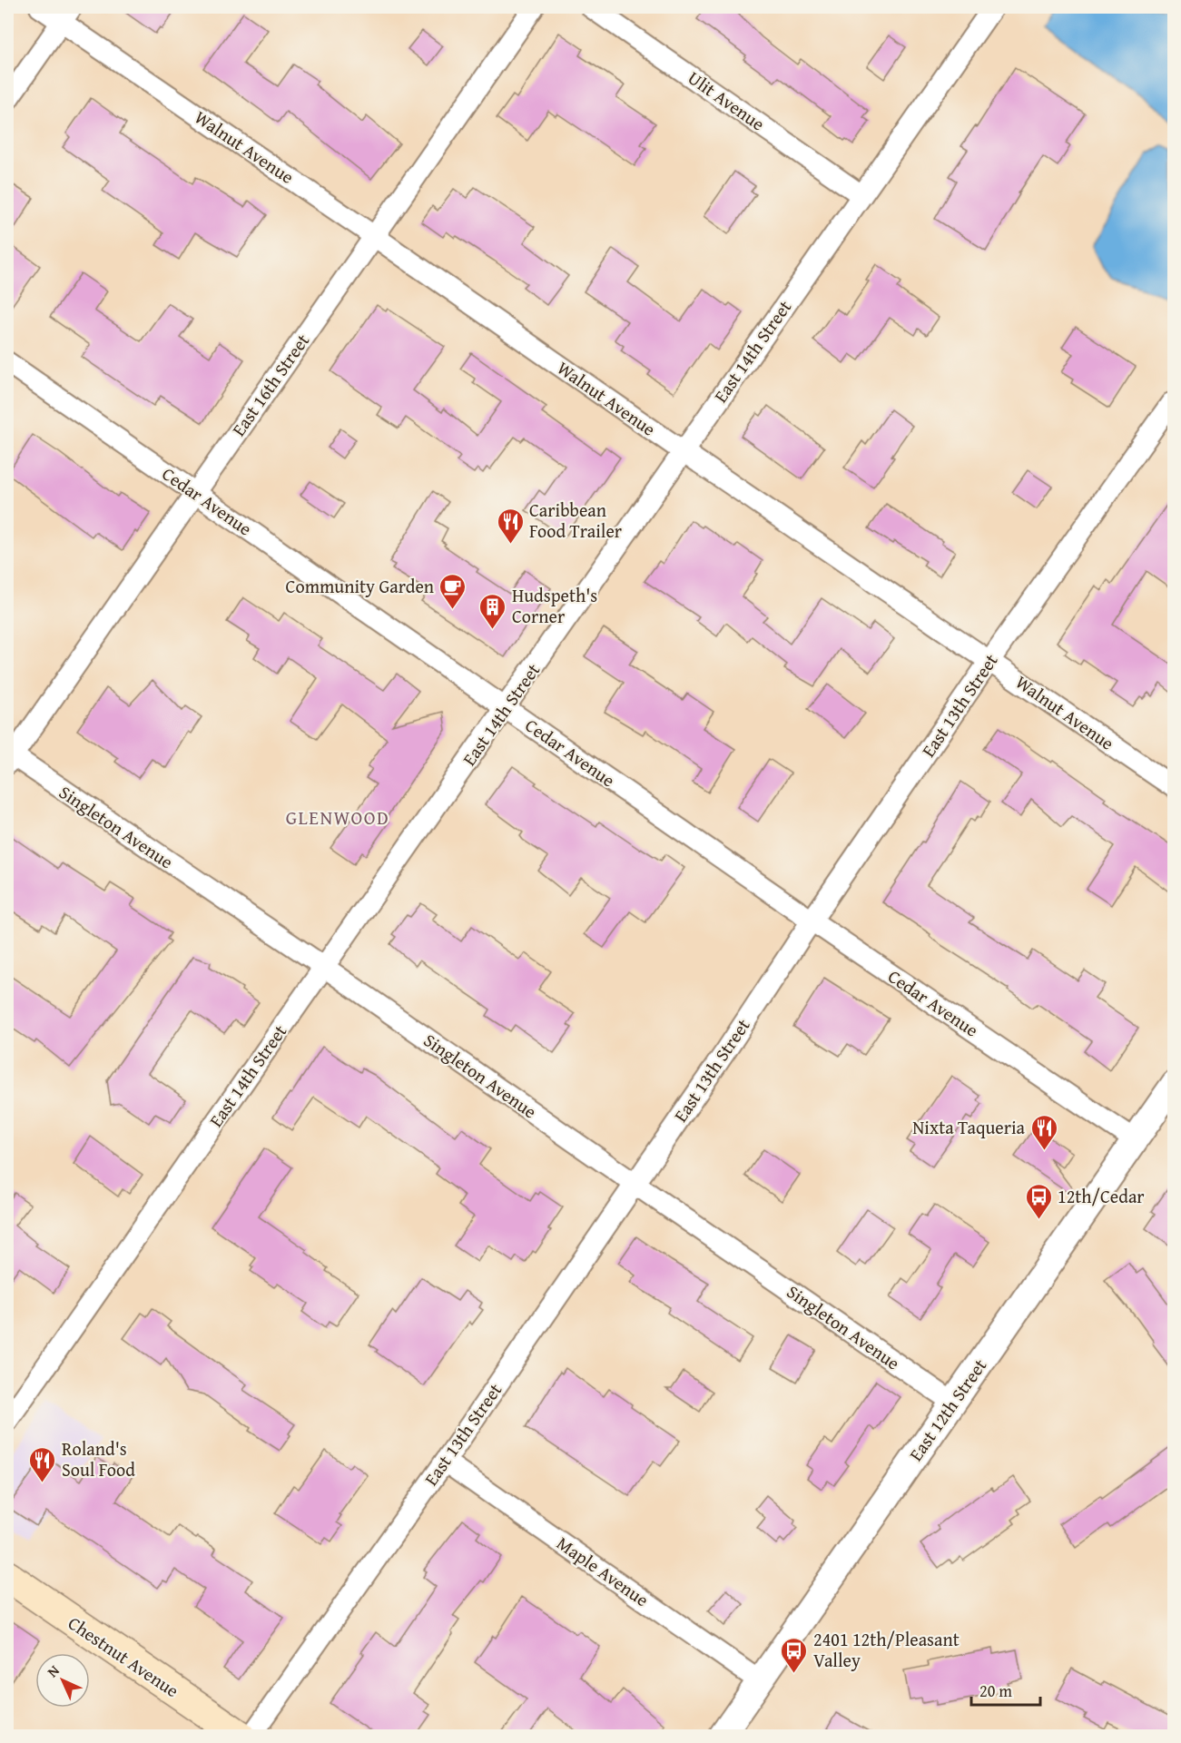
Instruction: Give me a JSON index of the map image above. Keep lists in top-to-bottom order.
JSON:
{
  "streets": {
    "main road": ["Chestnut Avenue"],
    "street": [
      "Ulit Avenue",
      "Walnut Avenue",
      "East 14th Street",
      "East 16th Street",
      "Cedar Avenue",
      "East 13th Street",
      "Singleton Avenue",
      "East 12th Street",
      "Maple Avenue"
    ]
  },
  "crossings": [
    ["Ulit Avenue", "East 14th Street"],
    ["Walnut Avenue", "East 14th Street"],
    ["Walnut Avenue", "East 16th Street"],
    ["Walnut Avenue", "East 13th Street"],
    ["East 14th Street", "Cedar Avenue"],
    ["East 14th Street", "Singleton Avenue"],
    ["East 16th Street", "Cedar Avenue"],
    ["East 16th Street", "Singleton Avenue"],
    ["Cedar Avenue", "East 13th Street"],
    ["Cedar Avenue", "East 12th Street"],
    ["East 13th Street", "Singleton Avenue"],
    ["East 13th Street", "Maple Avenue"],
    ["Singleton Avenue", "East 12th Street"],
    ["East 12th Street", "Maple Avenue"]
  ],
  "districts": ["GLENWOOD"],
  "places": {
    "restaurant": ["Caribbean Food Trailer", "Nixta Taqueria", "Roland's Soul Food"],
    "cafe": ["Community Garden"],
    "building": ["Hudspeth's Corner"],
    "bus stop": ["12th/Cedar", "2401 12th/Pleasant Valley"]
  },
  "scale_bar": "20 m",
  "north": "top left"
}
